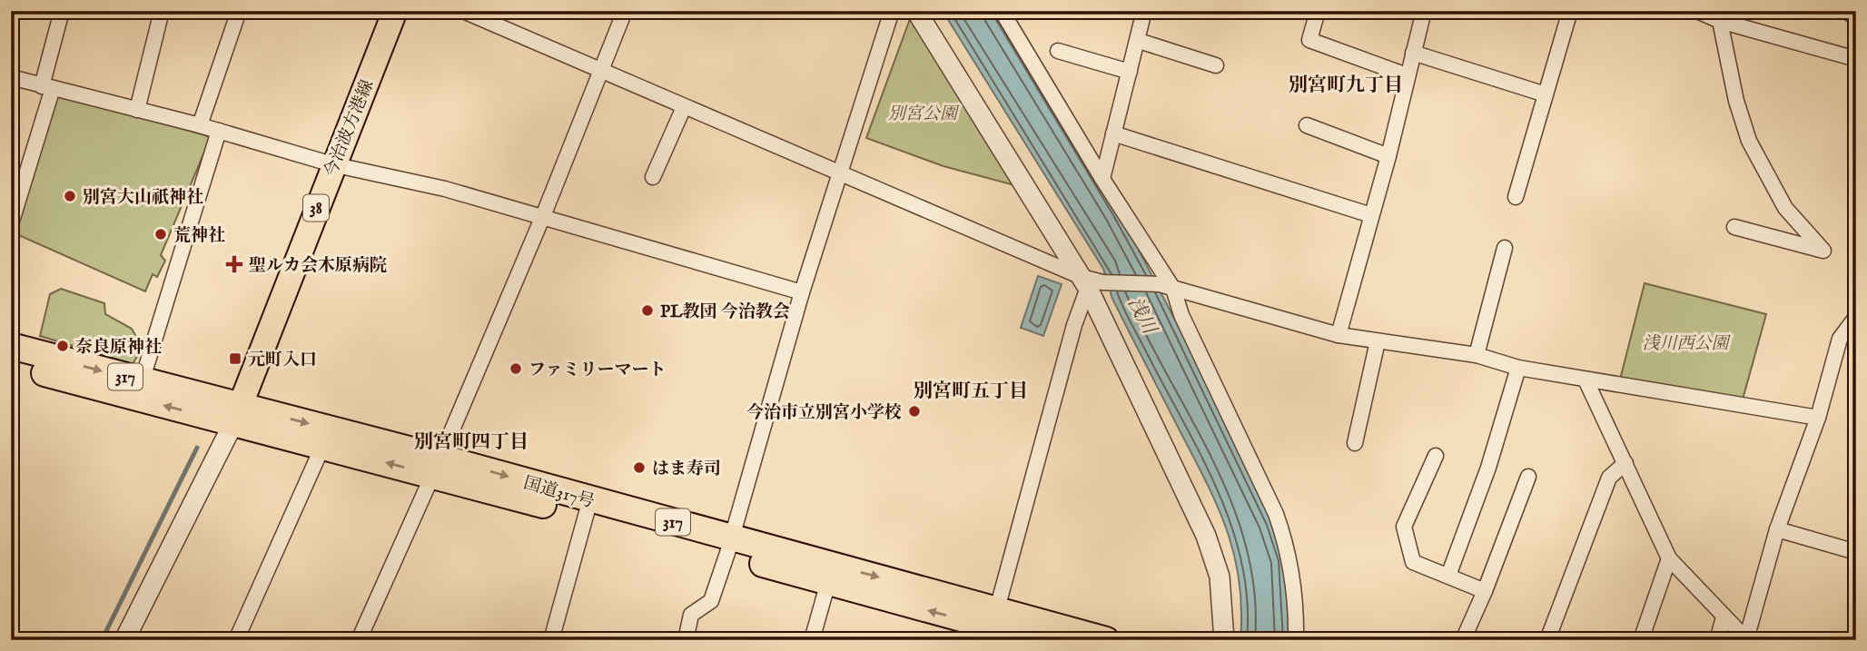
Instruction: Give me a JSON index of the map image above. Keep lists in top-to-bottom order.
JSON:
{
  "streets": {
    "highway": ["317", "国道317号"],
    "main road": ["今治波方港線", "38"]
  },
  "crossings": [
    ["今治波方港線", "国道317号"]
  ],
  "districts": ["別宮町九丁目", "別宮町五丁目", "別宮町四丁目"],
  "water": ["浅川"],
  "parks": ["別宮公園", "浅川西公園"],
  "places": {
    "other": [
      "別宮大山祇神社",
      "荒神社",
      "PL教団 今治教会",
      "奈良原神社",
      "ファミリーマート",
      "今治市立別宮小学校",
      "はま寿司"
    ],
    "health": ["聖ルカ会木原病院"],
    "transit": ["元町入口"]
  }
}
